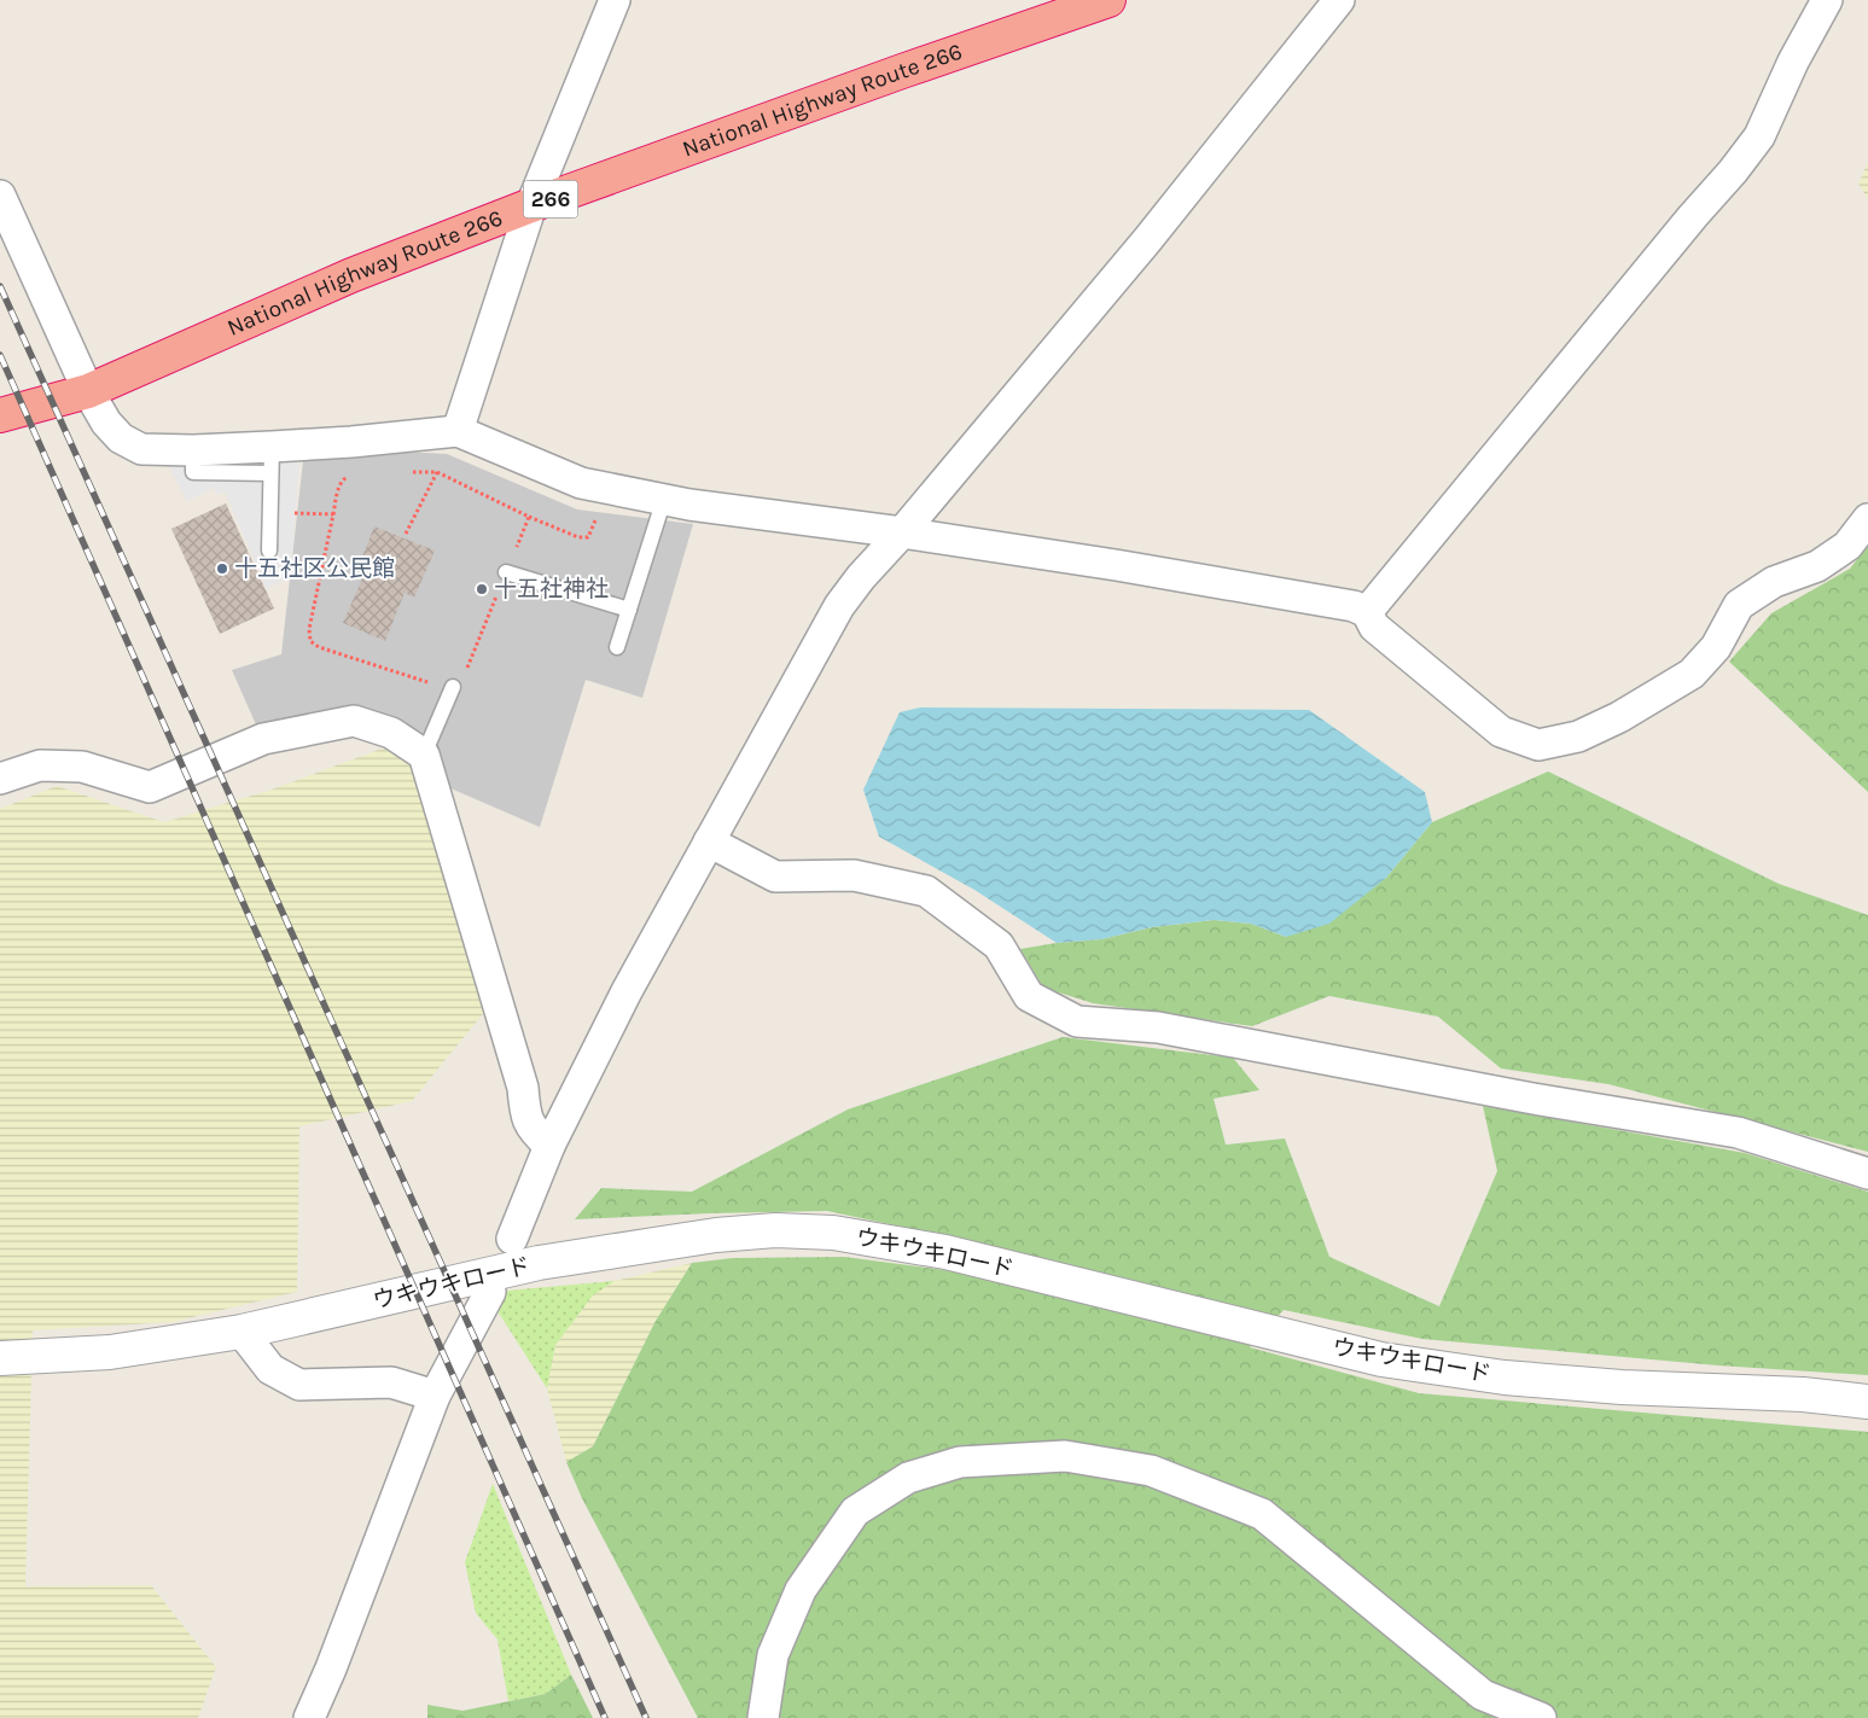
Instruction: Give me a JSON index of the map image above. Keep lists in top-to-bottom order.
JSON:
{
  "streets": {
    "highway": ["National Highway Route 266", "266"],
    "street": ["ウキウキロード"]
  },
  "places": ["十五社区公民館", "十五社神社"]
}
